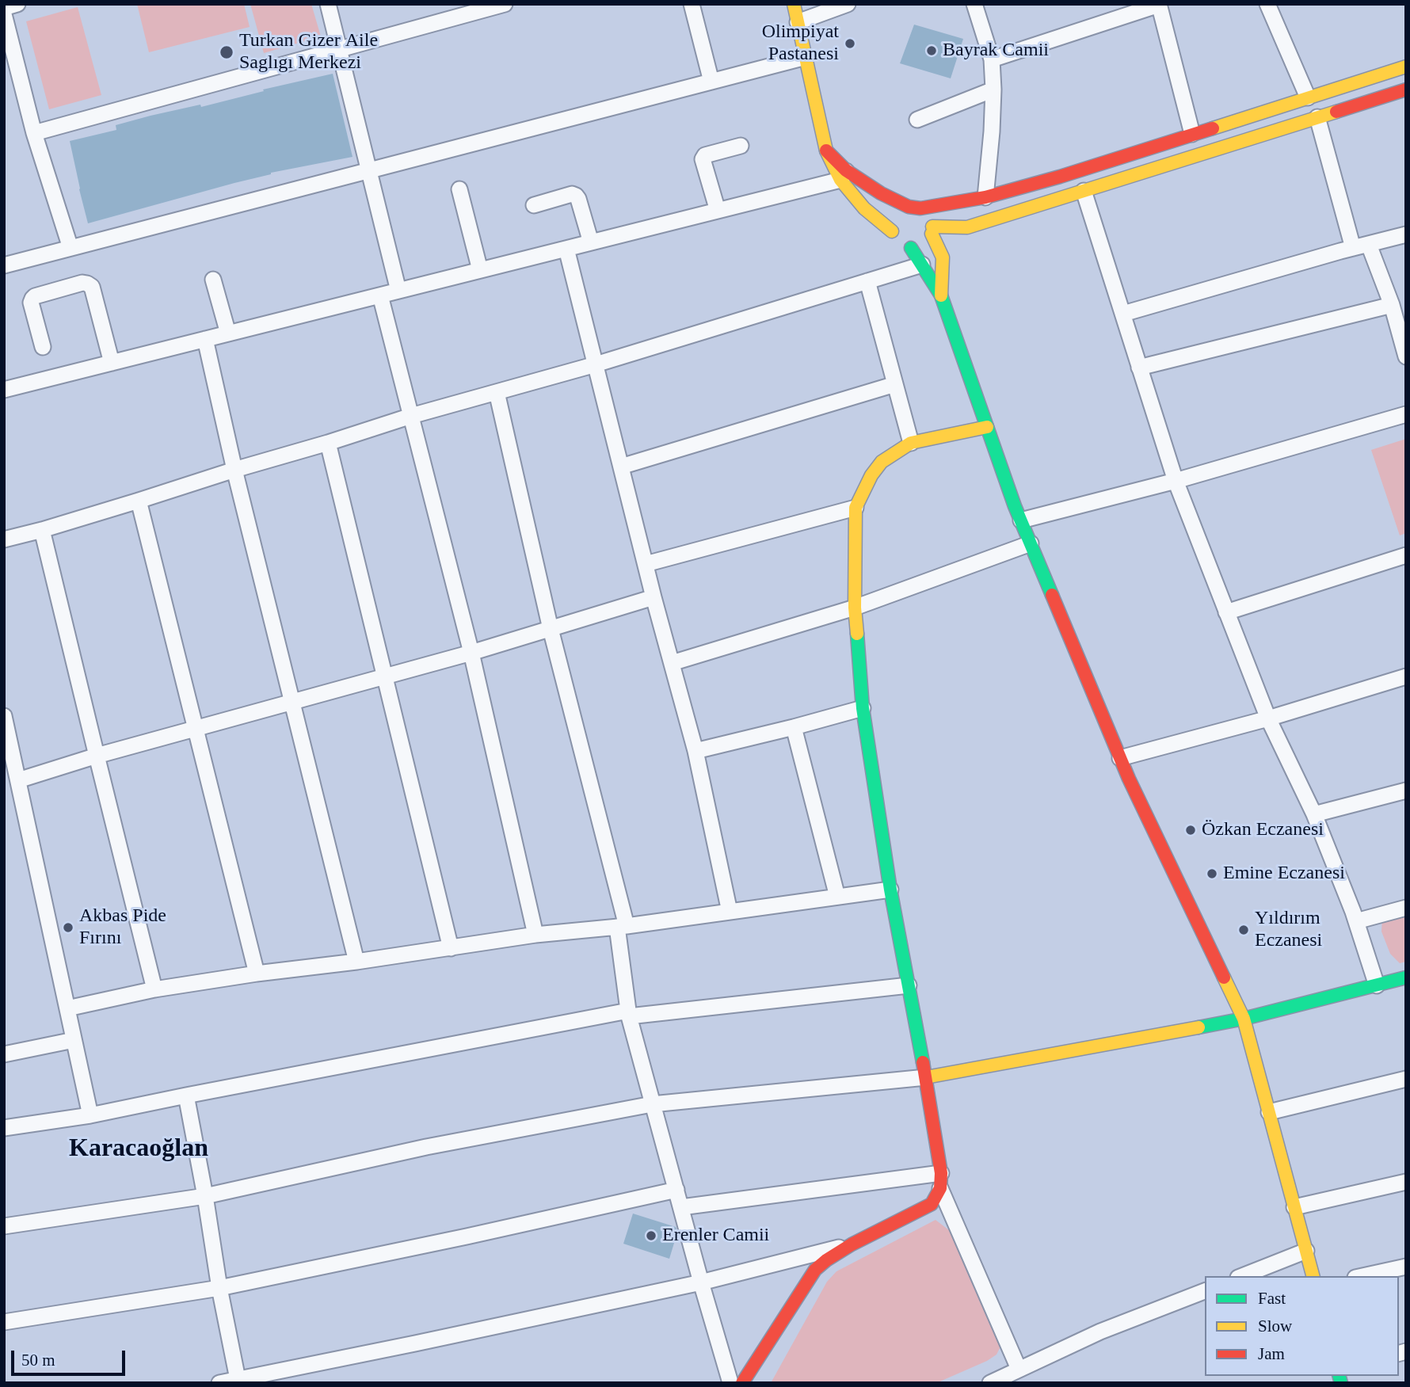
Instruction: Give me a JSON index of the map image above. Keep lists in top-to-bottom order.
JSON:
{
  "districts": ["Karacaoğlan"],
  "places": [
    "Olimpiyat Pastanesi",
    "Bayrak Camii",
    "Turkan Gizer Aile Saglıgı Merkezi",
    "Özkan Eczanesi",
    "Emine Eczanesi",
    "Akbas Pide Fırını",
    "Yıldırım Eczanesi",
    "Erenler Camii"
  ],
  "legend": ["Fast", "Slow", "Jam"],
  "scale_bar": "50 m"
}
